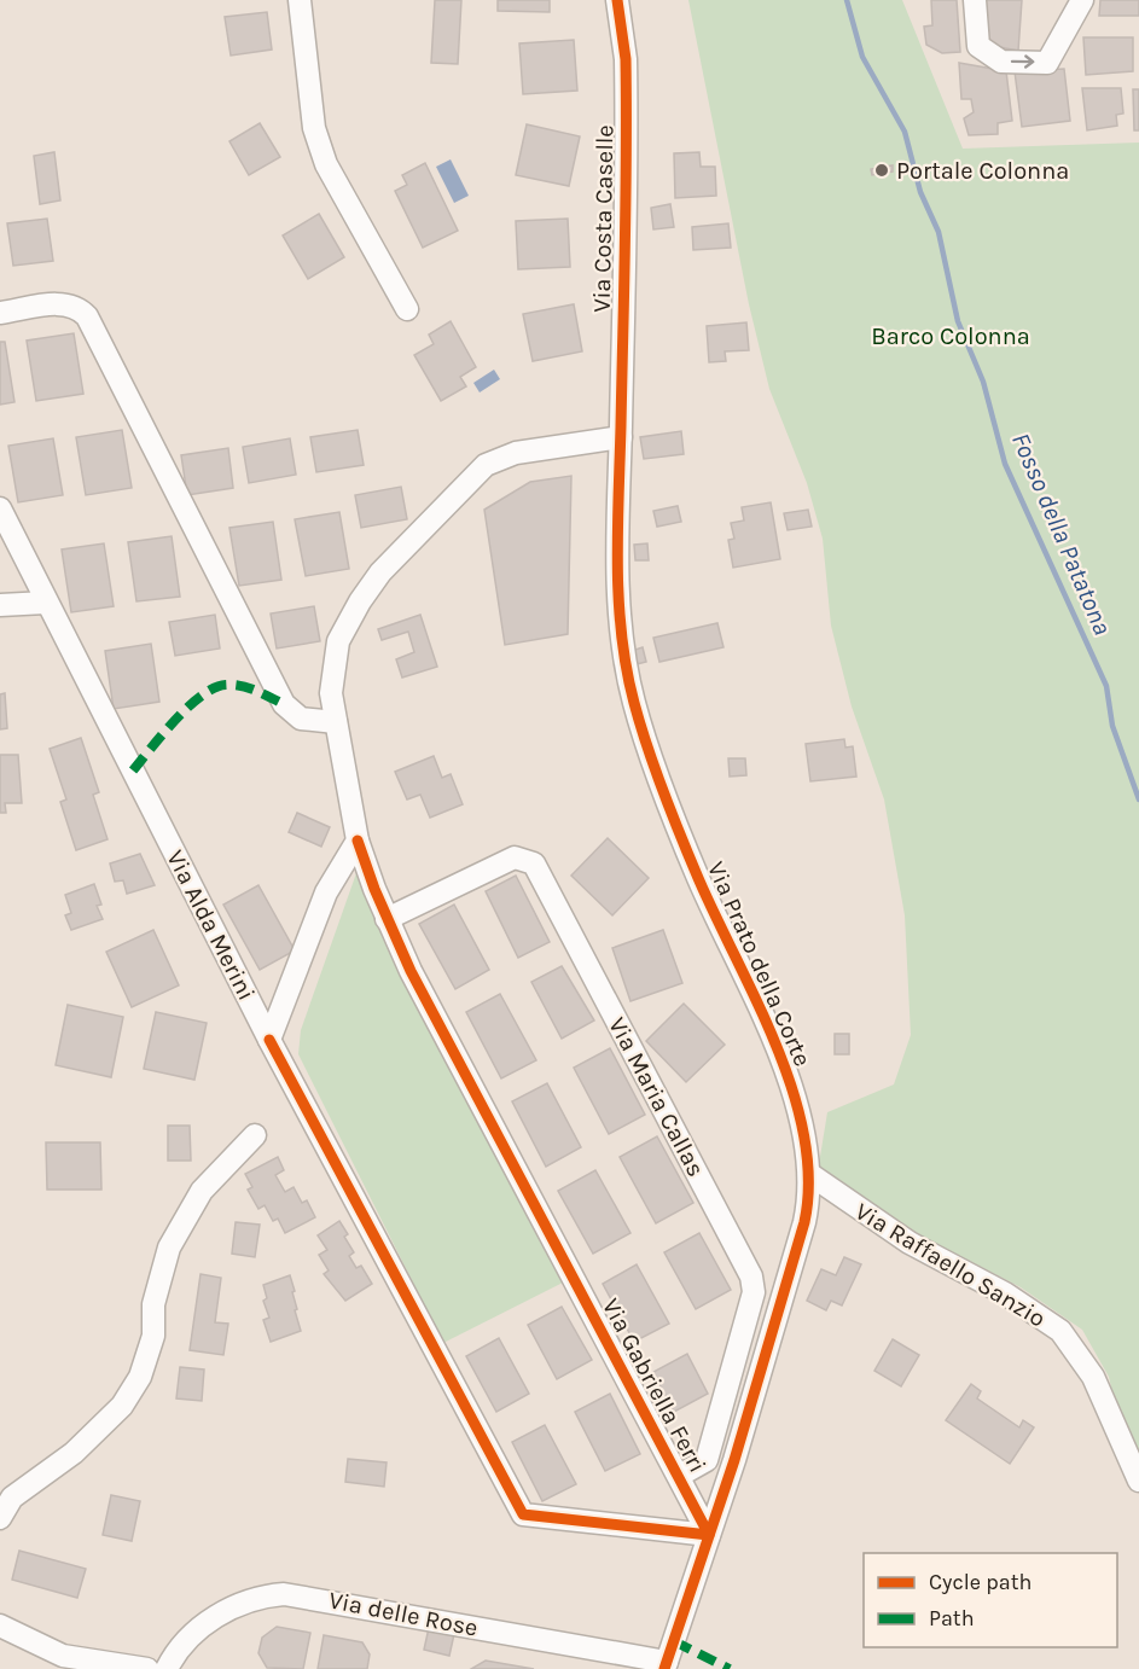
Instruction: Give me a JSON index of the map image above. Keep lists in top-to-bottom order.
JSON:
{
  "streets": {
    "street": [
      "Via Costa Caselle",
      "Via Alda Merini",
      "Via Prato della Corte",
      "Via Maria Callas",
      "Via Raffaello Sanzio",
      "Via Gabriella Ferri",
      "Via delle Rose"
    ]
  },
  "crossings": [
    ["Via Costa Caselle", "Via Prato della Corte"],
    ["Via Alda Merini", "Via Gabriella Ferri"],
    ["Via Prato della Corte", "Via Raffaello Sanzio"],
    ["Via Prato della Corte", "Via Gabriella Ferri"],
    ["Via Prato della Corte", "Via delle Rose"],
    ["Via Maria Callas", "Via Gabriella Ferri"]
  ],
  "water": ["Fosso della Patatona"],
  "parks": ["Barco Colonna"],
  "places": ["Portale Colonna"],
  "legend": ["Cycle path", "Path"]
}
